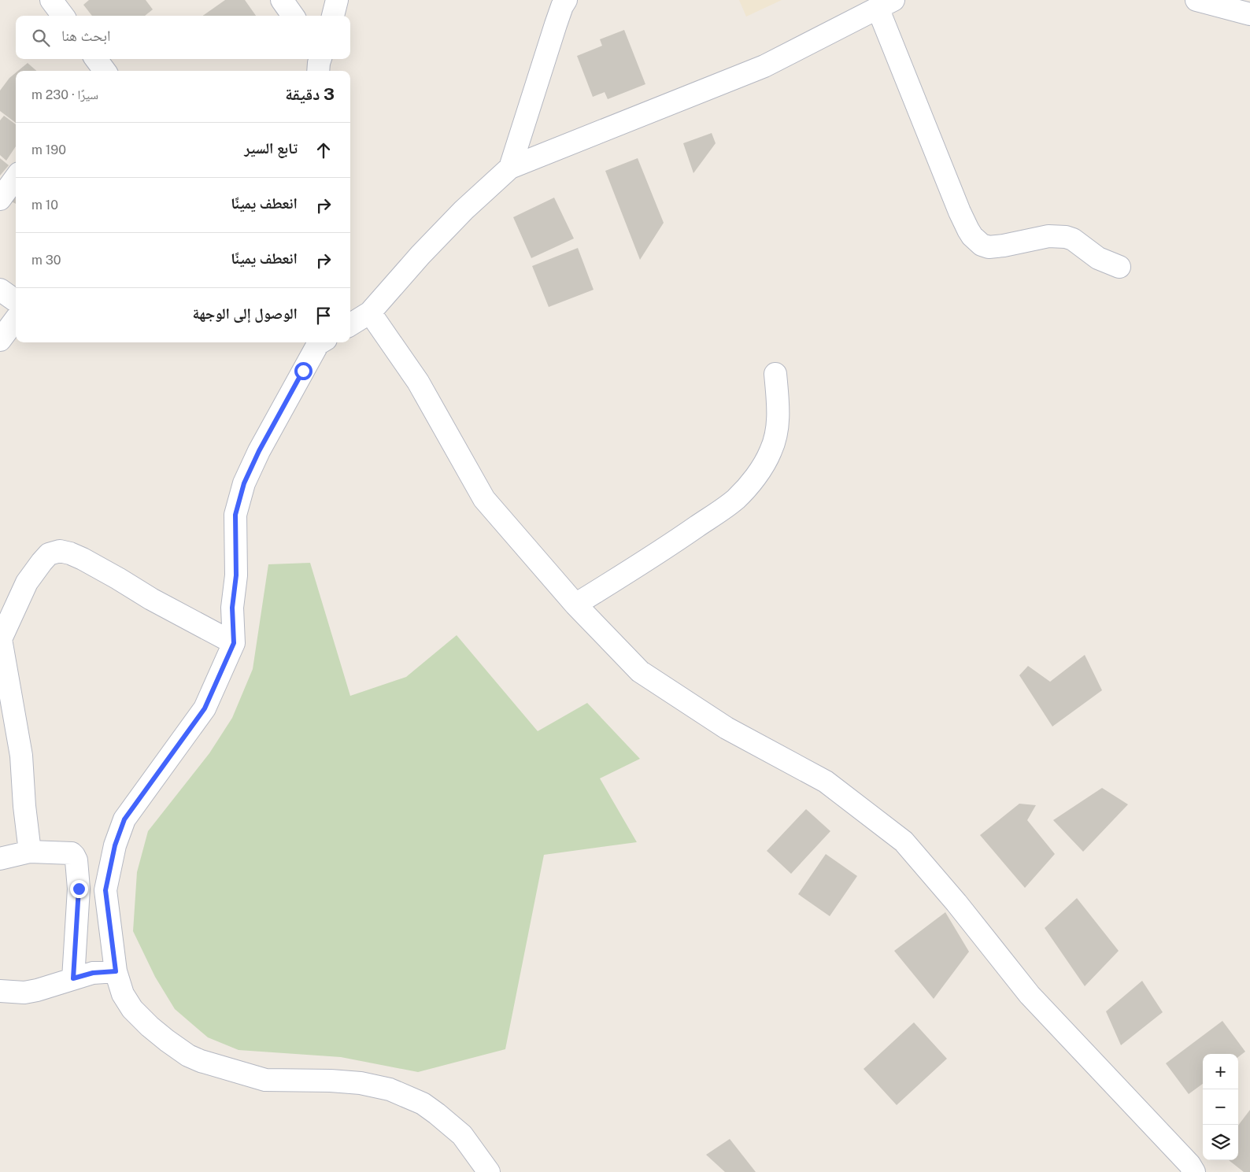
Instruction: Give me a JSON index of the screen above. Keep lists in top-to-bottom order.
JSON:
{
  "page": {
    "search": "ابحث هنا",
    "heading": ["3 دقيقة", "سيرًا · 230 m"],
    "list": [
      ["تابع السير", "190 m"],
      ["انعطف يمينًا", "10 m"],
      ["انعطف يمينًا", "30 m"],
      "الوصول إلى الوجهة"
    ],
    "map_buttons": ["+", "−"]
  }
}
